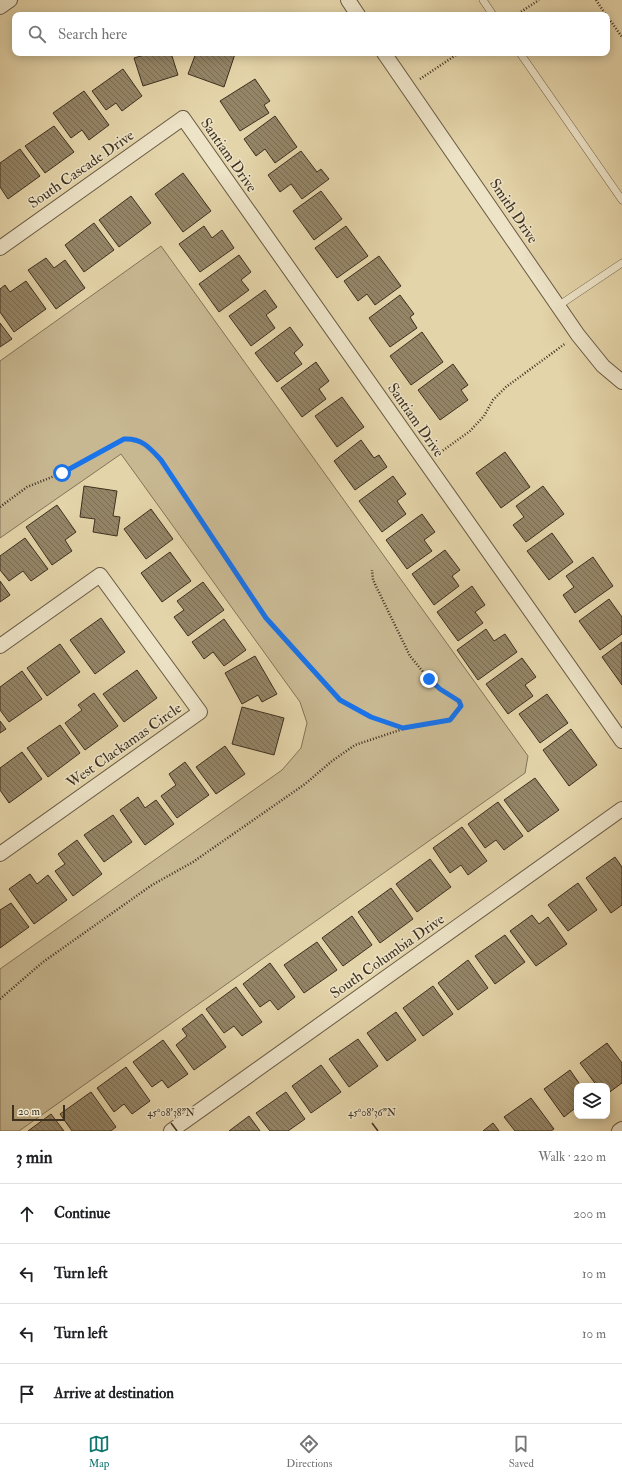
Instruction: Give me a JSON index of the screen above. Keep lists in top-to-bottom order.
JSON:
{
  "streets": {
    "street": [
      "Santiam Drive",
      "South Cascade Drive",
      "Smith Drive",
      "West Clackamas Circle",
      "South Columbia Drive"
    ]
  },
  "crossings": [
    ["Santiam Drive", "South Cascade Drive"]
  ],
  "scale_bar": "20 m",
  "page": {
    "search": "Search here",
    "scale": "20 m",
    "heading": ["3 min", "Walk · 220 m"],
    "list": [
      ["Continue", "200 m"],
      ["Turn left", "10 m"],
      ["Turn left", "10 m"],
      "Arrive at destination"
    ],
    "nav": ["Map", "Directions", "Saved"]
  },
  "coordinates": ["45°08'38\"N", "45°08'36\"N"]
}
